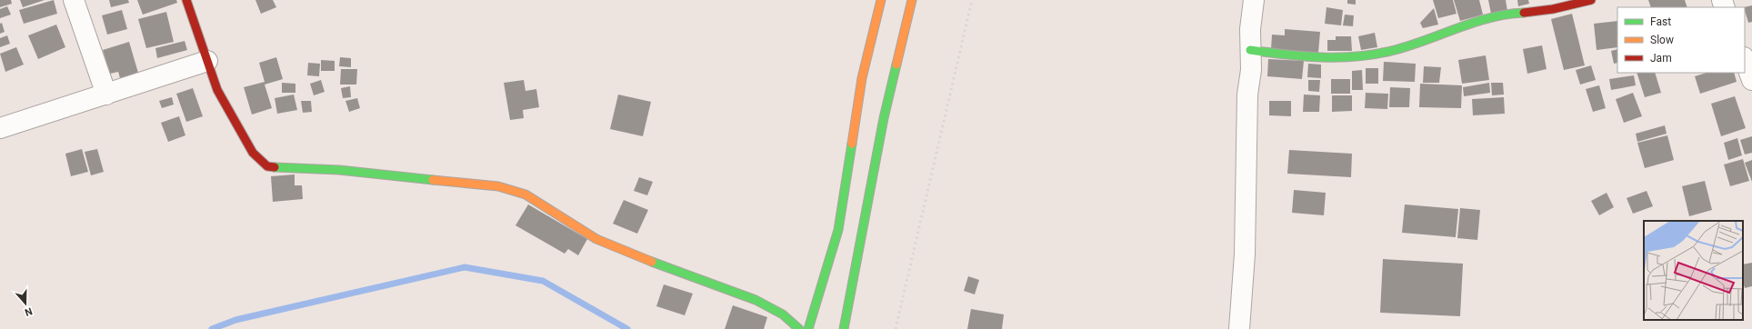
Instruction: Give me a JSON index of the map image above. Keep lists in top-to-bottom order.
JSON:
{
  "legend": ["Fast", "Slow", "Jam"],
  "north": "bottom"
}
